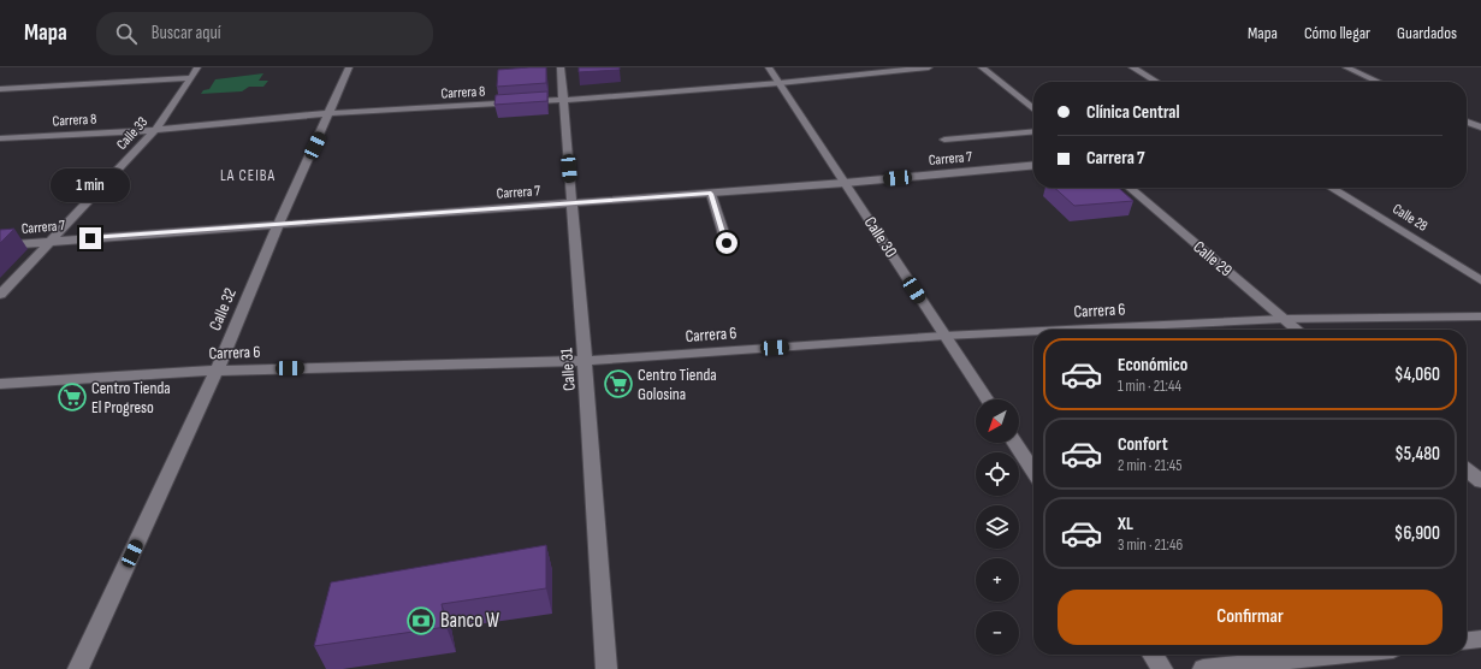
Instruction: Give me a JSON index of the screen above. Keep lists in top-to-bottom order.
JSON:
{
  "streets": {
    "street": [
      "Carrera 8",
      "Calle 33",
      "Carrera 7",
      "Calle 28",
      "Calle 30",
      "Calle 29",
      "Calle 32",
      "Carrera 6",
      "Calle 31"
    ]
  },
  "crossings": [
    ["Carrera 8", "Calle 33"],
    ["Carrera 8", "Calle 30"],
    ["Carrera 8", "Calle 32"],
    ["Carrera 8", "Calle 31"],
    ["Calle 33", "Carrera 7"],
    ["Carrera 7", "Calle 30"],
    ["Carrera 7", "Calle 32"],
    ["Carrera 7", "Calle 31"],
    ["Calle 30", "Carrera 6"],
    ["Calle 29", "Carrera 6"],
    ["Calle 32", "Carrera 6"],
    ["Carrera 6", "Calle 31"]
  ],
  "districts": ["LA CEIBA"],
  "places": {
    "supermarket": ["Centro Tienda Golosina", "Centro Tienda El Progreso"],
    "bank": ["Banco W"]
  },
  "north": "bottom left",
  "page": {
    "header": "Mapa",
    "search": "Buscar aquí",
    "nav": ["Mapa", "Cómo llegar", "Guardados"],
    "banner": ["Clínica Central", "Carrera 7"],
    "bubble": "1 min",
    "list": [
      {
        "name": "Económico",
        "note": "1 min · 21:44",
        "value": "$4,060"
      },
      {
        "name": "Confort",
        "note": "2 min · 21:45",
        "value": "$5,480"
      },
      {
        "name": "XL",
        "note": "3 min · 21:46",
        "value": "$6,900"
      }
    ],
    "map_buttons": ["+", "−"],
    "buttons": "Confirmar"
  }
}
